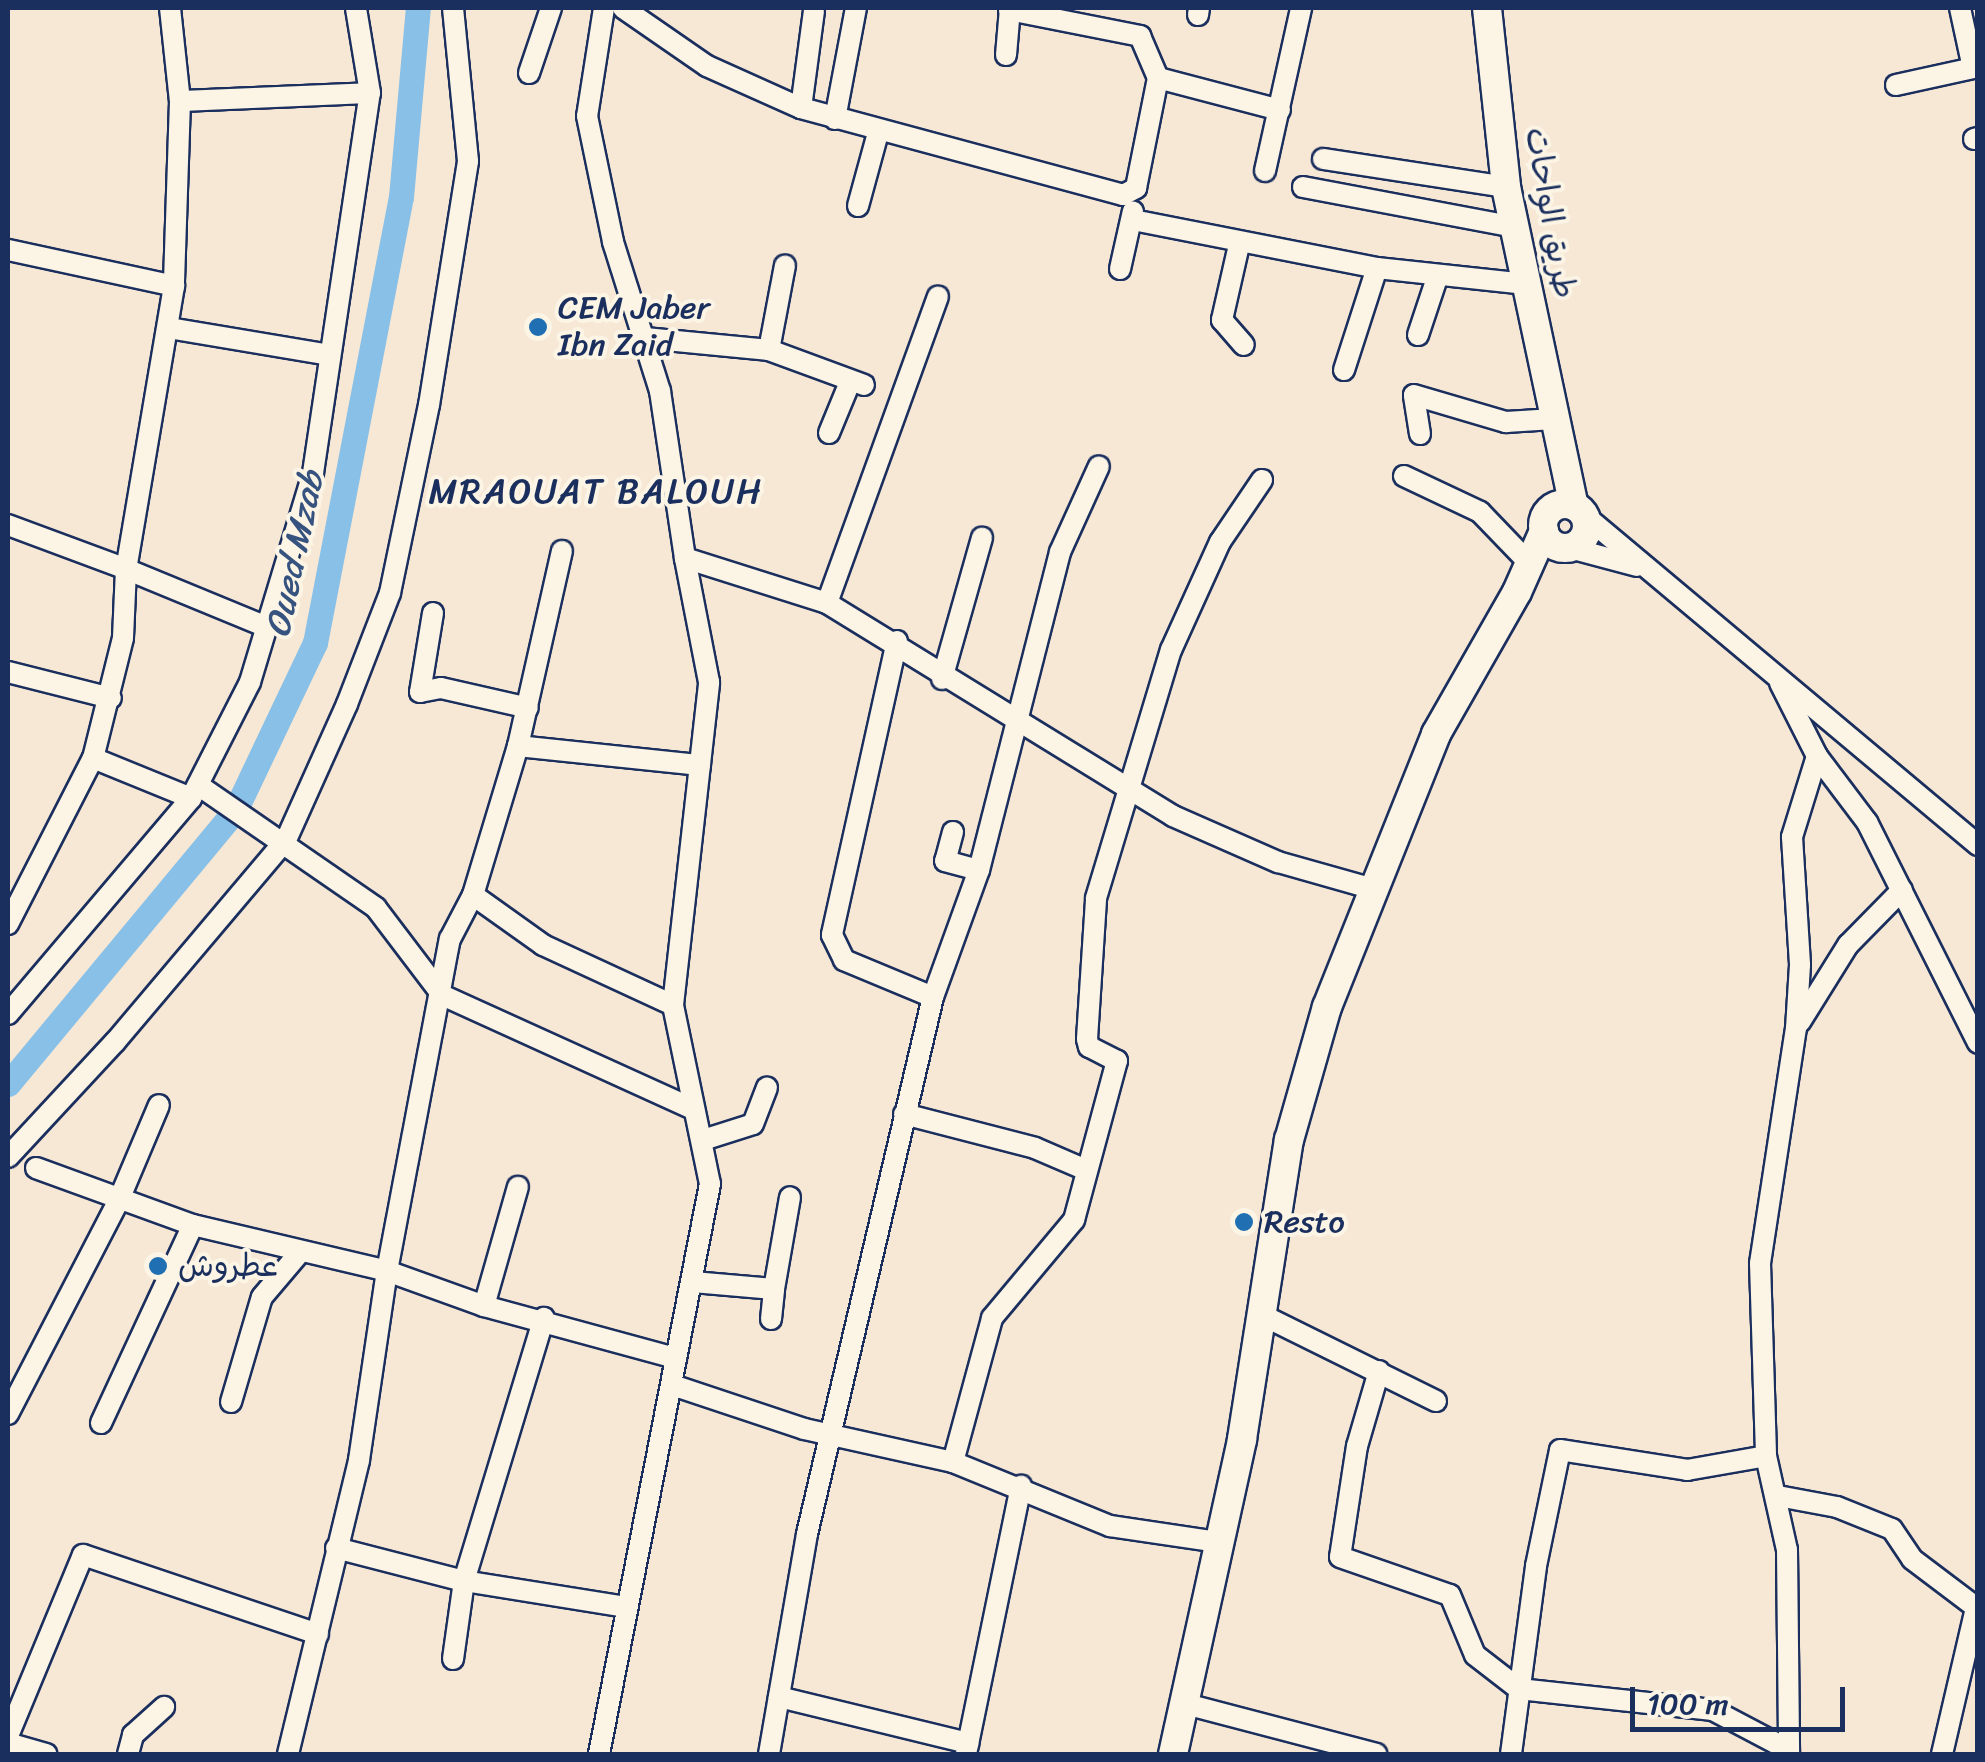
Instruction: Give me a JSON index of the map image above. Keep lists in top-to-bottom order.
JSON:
{
  "streets": {
    "main road": ["طريق الواحات"]
  },
  "districts": ["MRAOUAT BALOUH"],
  "water": ["Oued Mzab"],
  "places": ["CEM Jaber Ibn Zaid", "Resto", "عطروش"],
  "scale_bar": "100 m"
}
